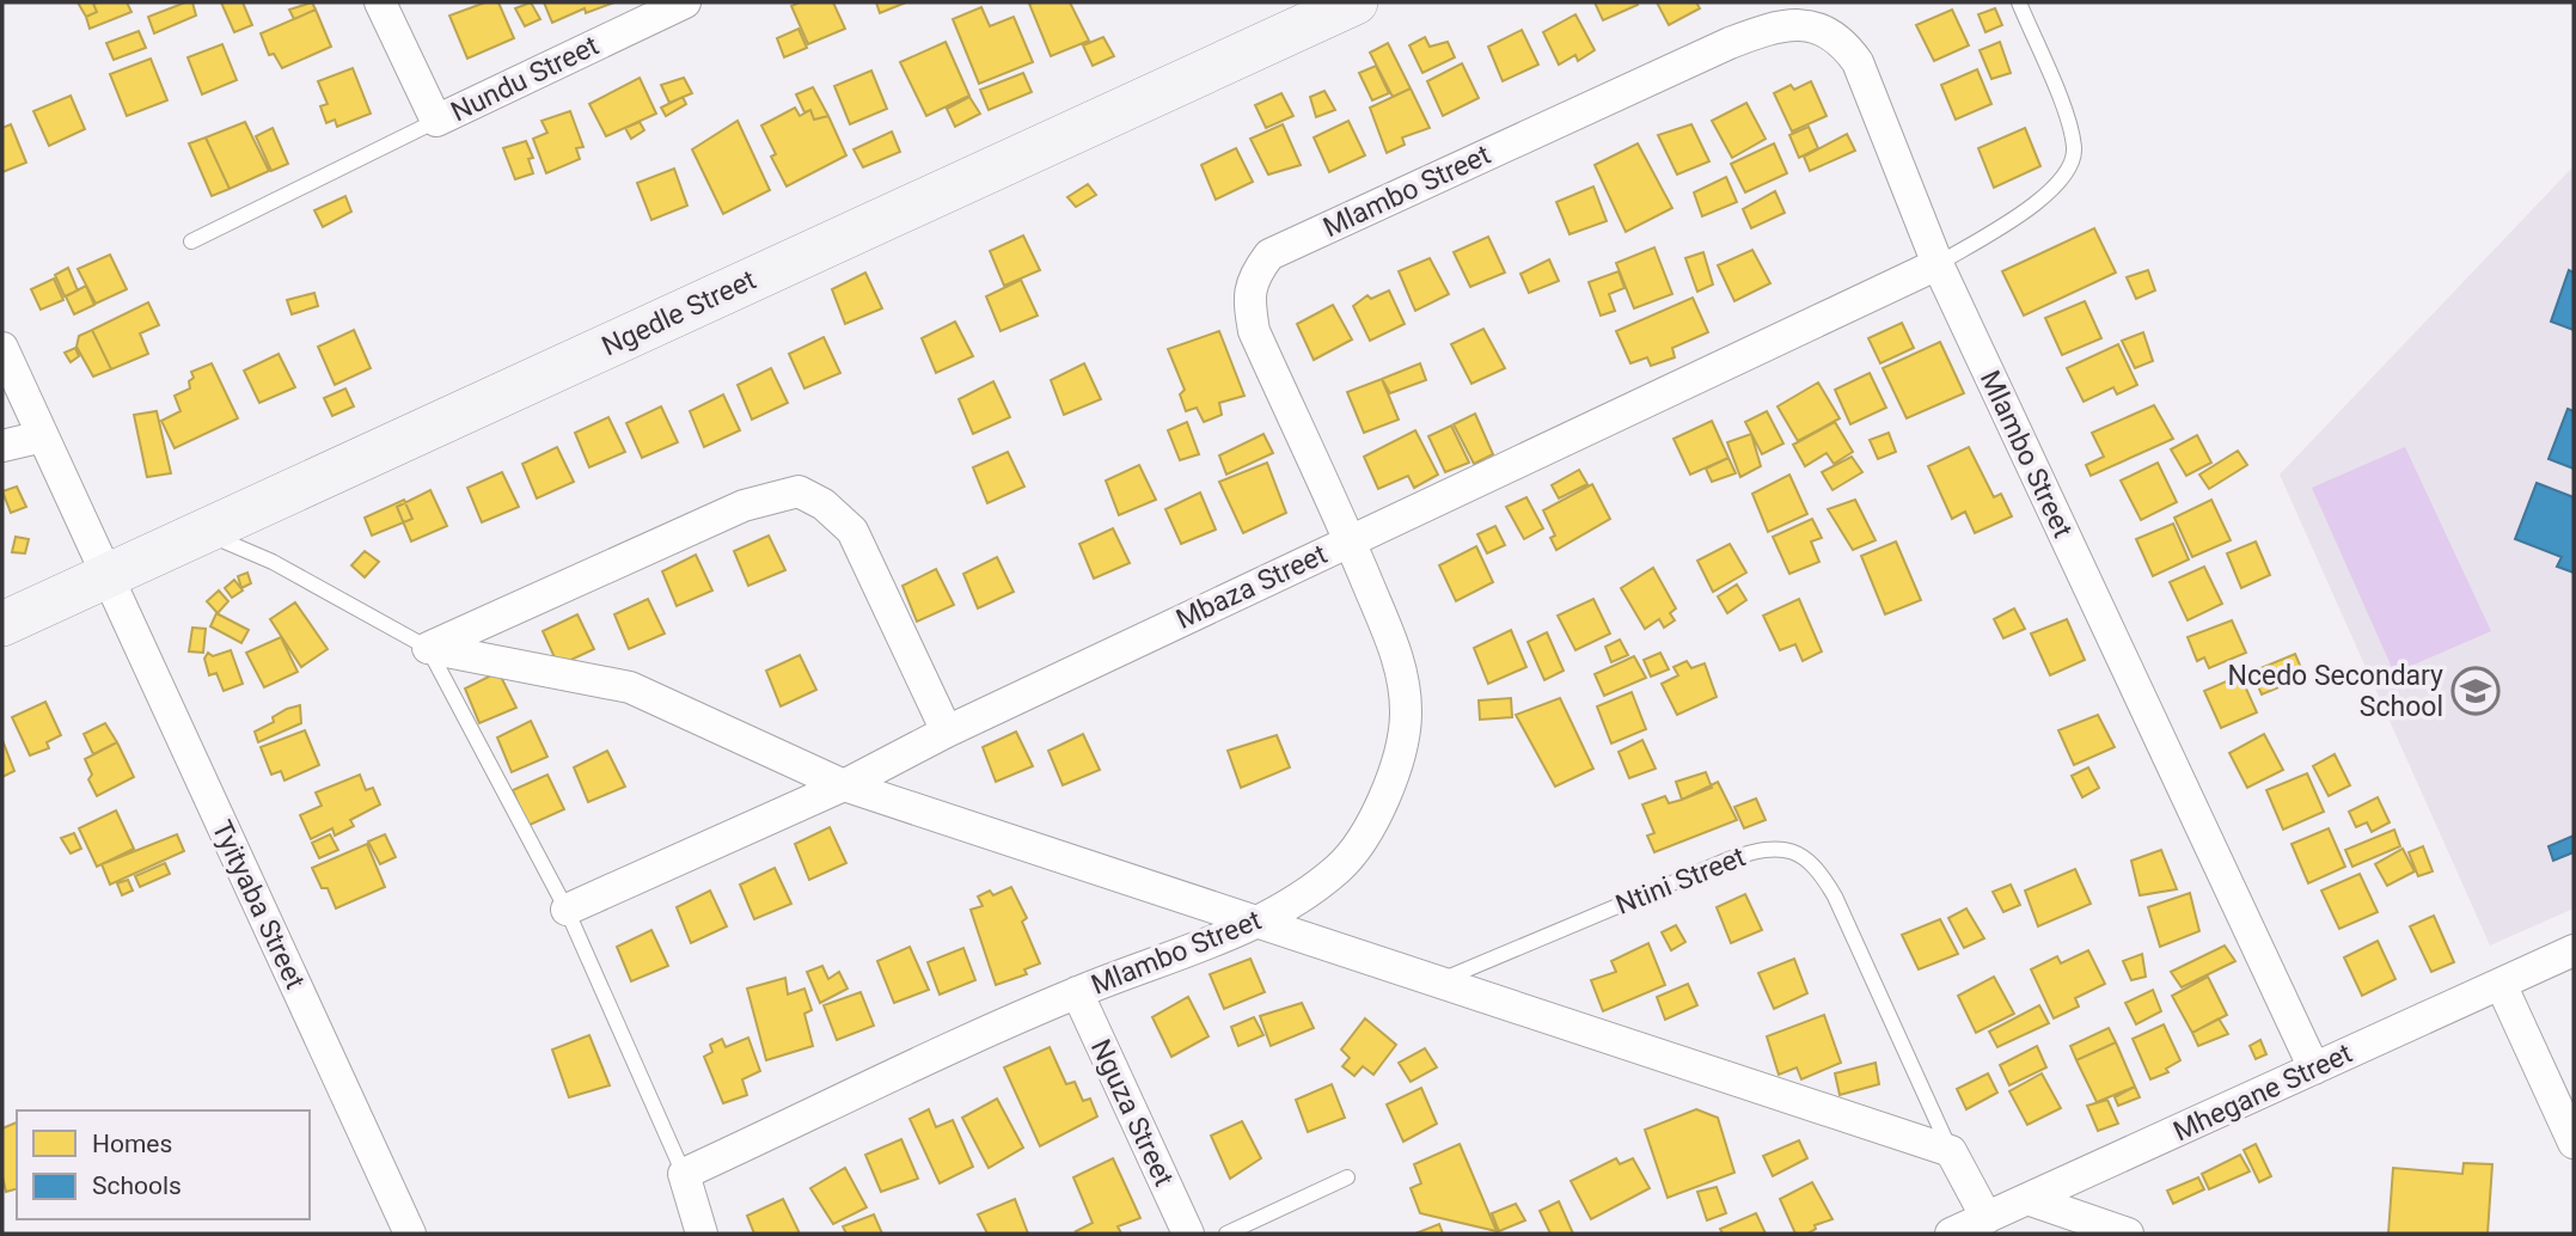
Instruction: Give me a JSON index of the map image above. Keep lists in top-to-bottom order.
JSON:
{
  "streets": {
    "street": [
      "Nundu Street",
      "Mlambo Street",
      "Ngedle Street",
      "Mbaza Street",
      "Tyityaba Street",
      "Mhegane Street",
      "Nguza Street"
    ],
    "lane": ["Ntini Street"]
  },
  "crossings": [
    ["Mlambo Street", "Mbaza Street"],
    ["Mlambo Street", "Mhegane Street"],
    ["Mlambo Street", "Nguza Street"],
    ["Ngedle Street", "Tyityaba Street"]
  ],
  "places": {
    "school or university": ["Ncedo Secondary School"]
  },
  "legend": ["Homes", "Schools"]
}
